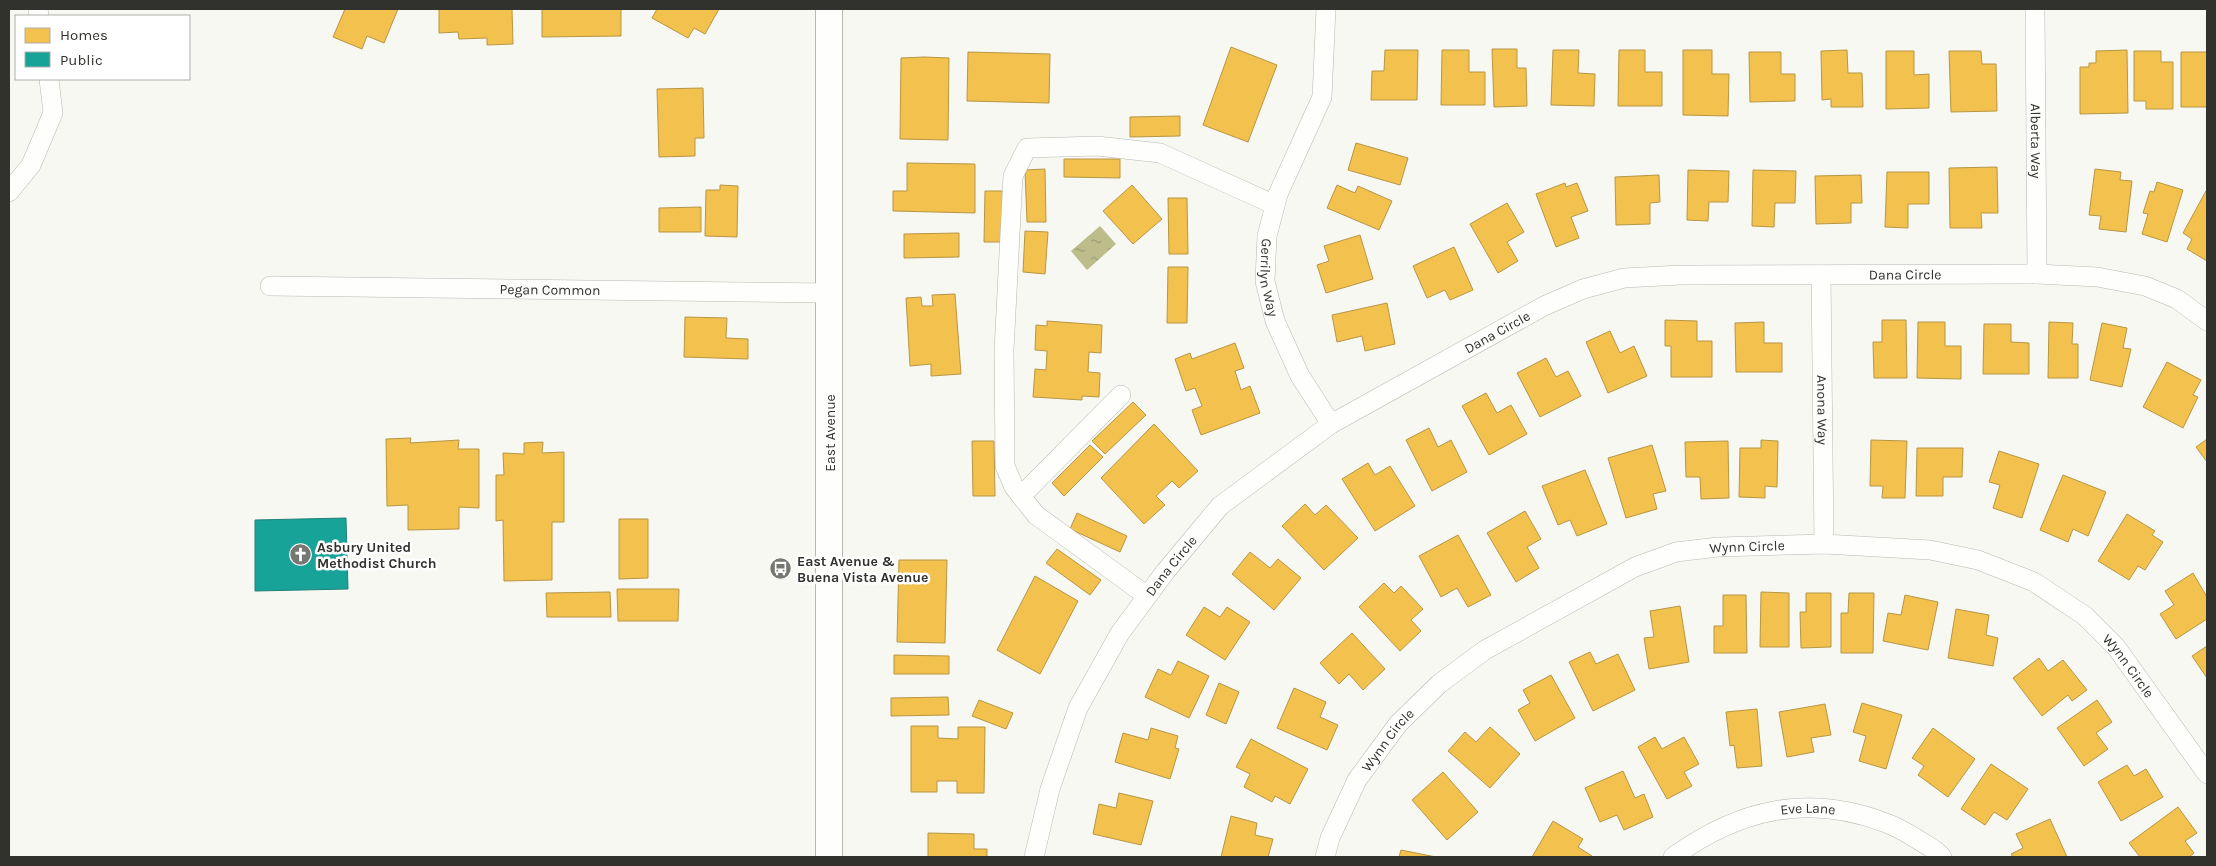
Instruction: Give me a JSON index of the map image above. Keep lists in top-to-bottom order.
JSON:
{
  "streets": {
    "main road": ["East Avenue"],
    "street": [
      "Alberta Way",
      "Dana Circle",
      "Gerrilyn Way",
      "Pegan Common",
      "Anona Way",
      "Wynn Circle",
      "Eve Lane"
    ]
  },
  "crossings": [
    ["Alberta Way", "Dana Circle"],
    ["Dana Circle", "Gerrilyn Way"],
    ["Dana Circle", "Anona Way"],
    ["Pegan Common", "East Avenue"],
    ["Anona Way", "Wynn Circle"]
  ],
  "places": {
    "church": ["Asbury United Methodist Church"],
    "bus stop": ["East Avenue & Buena Vista Avenue"]
  },
  "legend": ["Homes", "Public"]
}
